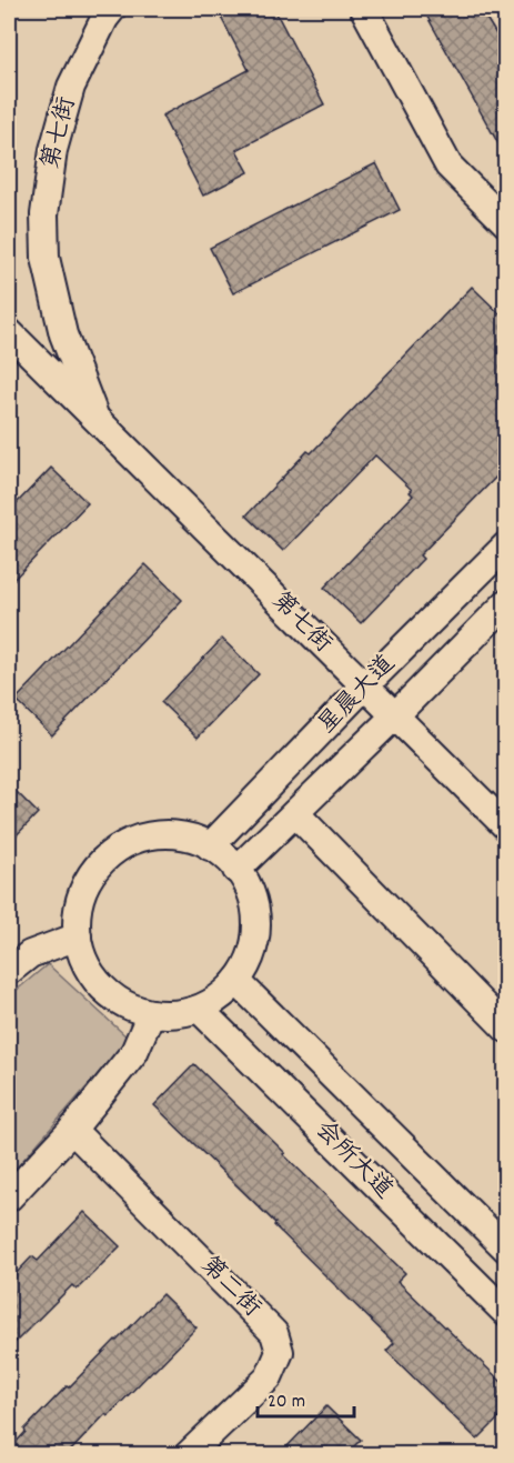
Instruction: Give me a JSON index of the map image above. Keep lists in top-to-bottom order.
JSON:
{
  "streets": {
    "street": [
      "第七街",
      "星晨大道",
      "会所大道",
      "第二街"
    ]
  },
  "crossings": [
    ["第七街", "星晨大道"],
    ["星晨大道", "会所大道"]
  ],
  "scale_bar": "20 m"
}
